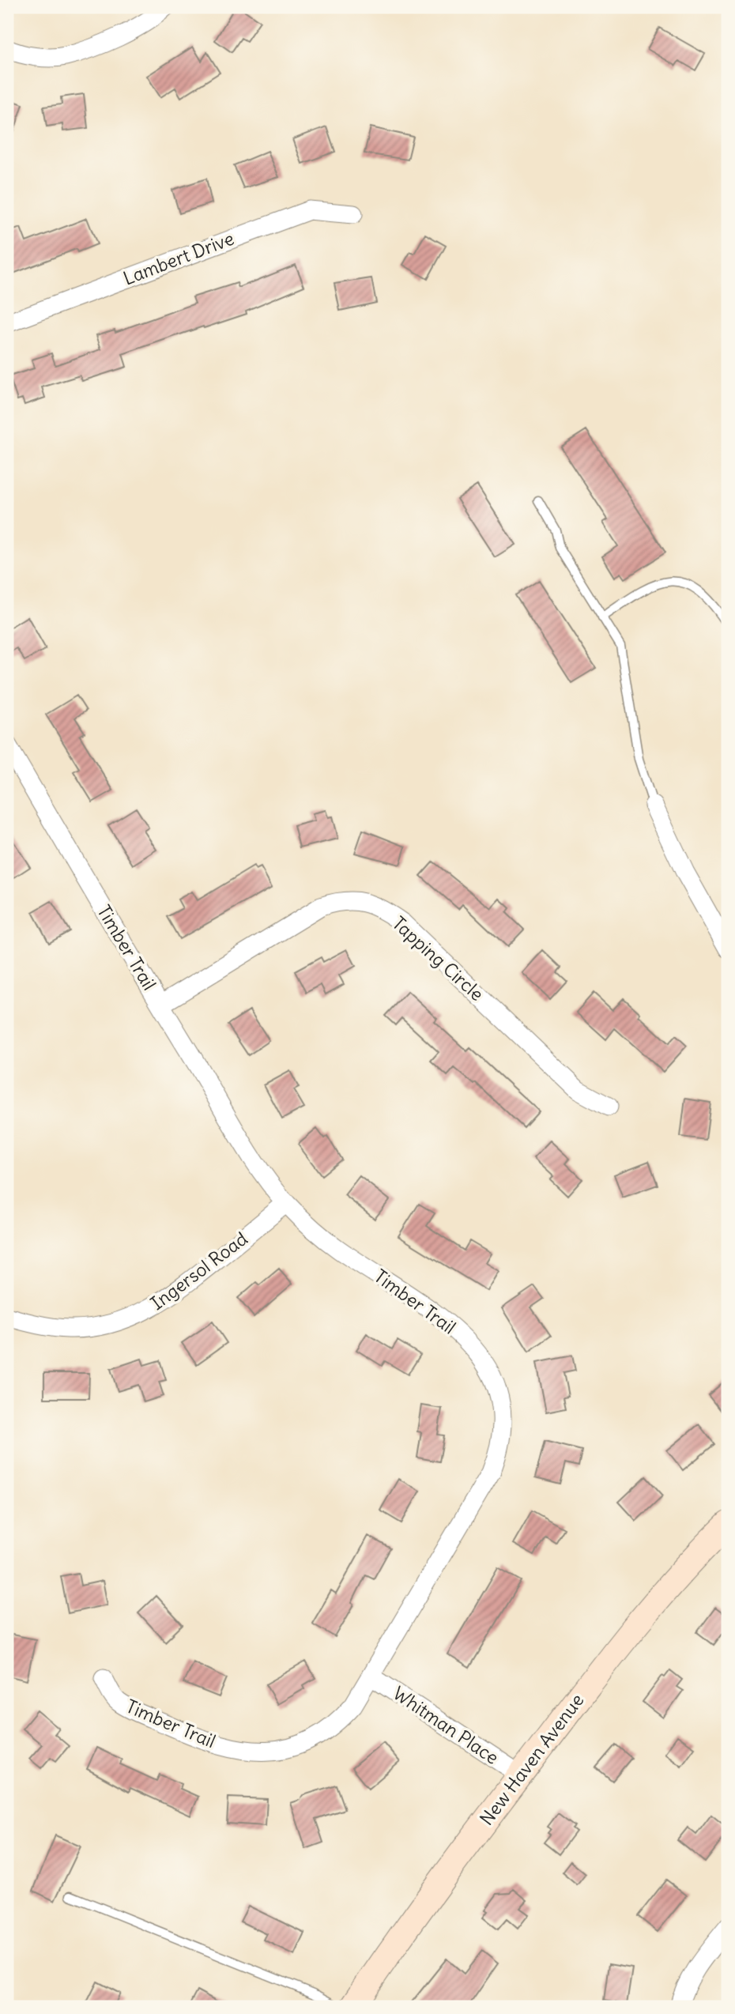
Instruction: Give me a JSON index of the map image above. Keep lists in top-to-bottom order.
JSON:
{
  "streets": {
    "main road": ["New Haven Avenue"],
    "street": [
      "Lambert Drive",
      "Timber Trail",
      "Tapping Circle",
      "Ingersol Road",
      "Whitman Place"
    ]
  },
  "crossings": [
    ["Timber Trail", "Tapping Circle"],
    ["Timber Trail", "Ingersol Road"],
    ["Timber Trail", "Whitman Place"],
    ["Whitman Place", "New Haven Avenue"]
  ]
}
